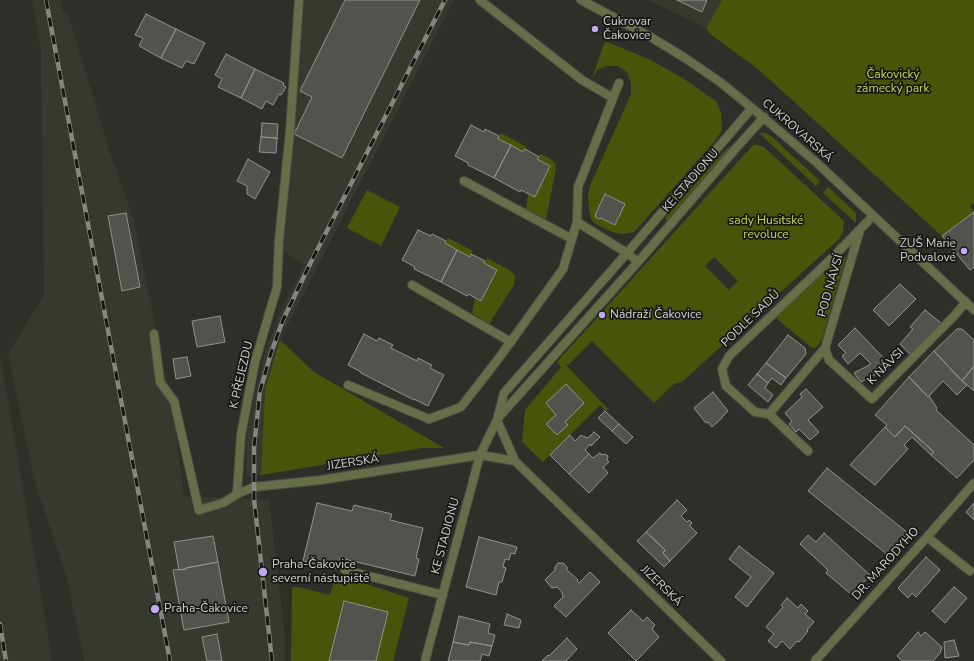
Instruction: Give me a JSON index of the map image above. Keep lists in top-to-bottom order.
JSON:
{
  "streets": {
    "street": [
      "CUKROVARSKÁ",
      "KE STADIONU",
      "POD NÁVSÍ",
      "PODLE SADŮ",
      "K NÁVSI",
      "K PŘEJEZDU",
      "JIZERSKÁ",
      "DR. MARODYHO"
    ]
  },
  "crossings": [
    ["CUKROVARSKÁ", "KE STADIONU"],
    ["CUKROVARSKÁ", "PODLE SADŮ"],
    ["CUKROVARSKÁ", "K NÁVSI"],
    ["KE STADIONU", "JIZERSKÁ"],
    ["POD NÁVSÍ", "PODLE SADŮ"],
    ["POD NÁVSÍ", "K NÁVSI"],
    ["K PŘEJEZDU", "JIZERSKÁ"]
  ],
  "parks": ["Čakovický zámecký park", "sady Husitské revoluce"],
  "places": [
    "Cukrovar Čakovice",
    "ZUŠ Marie Podvalové",
    "Nádraží Čakovice",
    "Praha-Čakovice severní nástupiště",
    "Praha-Čakovice"
  ]
}
